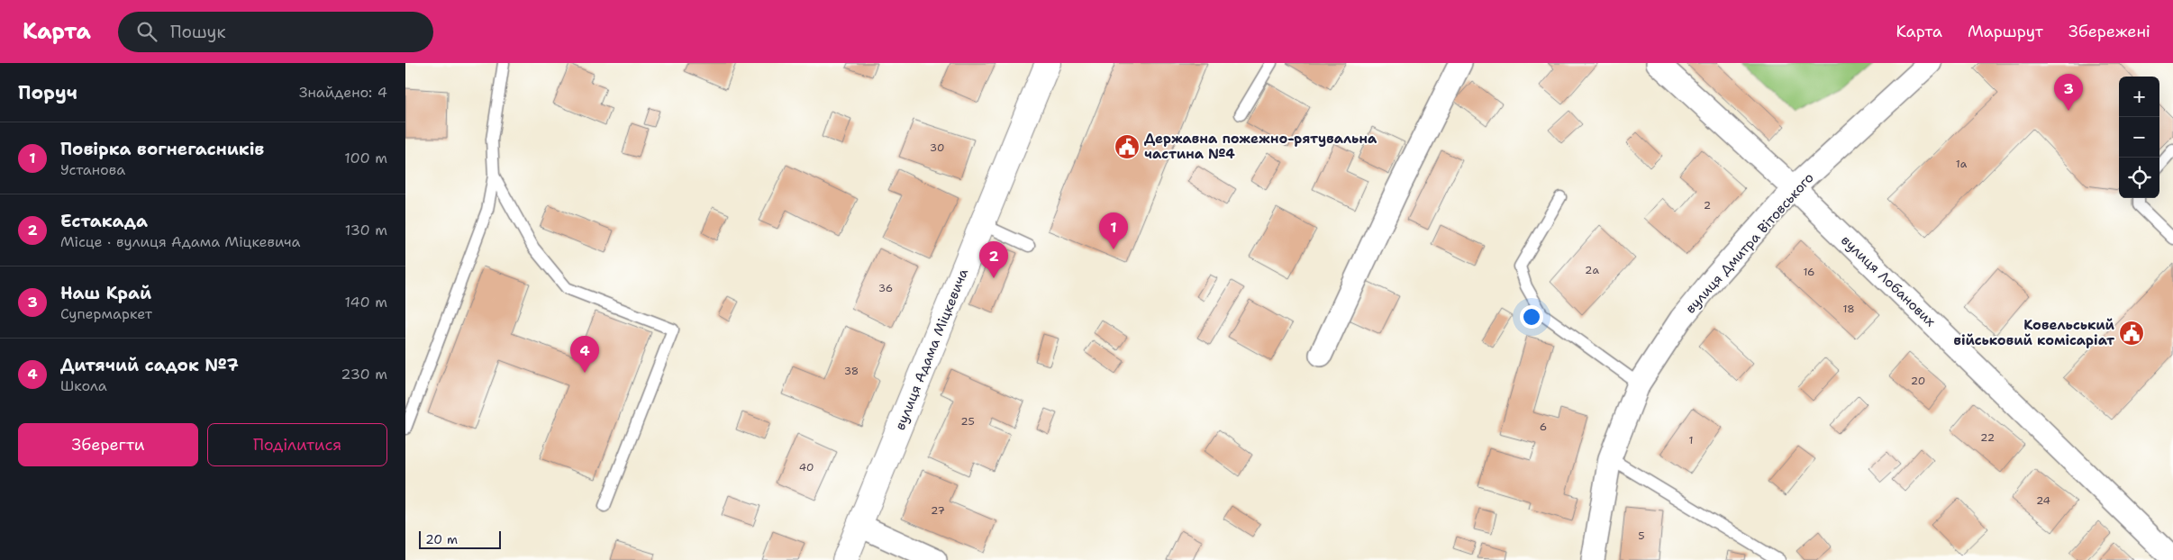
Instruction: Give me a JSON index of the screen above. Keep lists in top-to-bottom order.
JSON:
{
  "streets": {
    "street": ["вулиця Дмитра Вітовського", "вулиця Лобанових", "вулиця Адама Міцкевича"]
  },
  "crossings": [
    ["вулиця Дмитра Вітовського", "вулиця Лобанових"]
  ],
  "places": {
    "public building": ["Державна пожежно-рятувальна частина №4", "Ковельський військовий комісаріат"]
  },
  "house_numbers": [
    "30",
    "1а",
    "2",
    "2а",
    "16",
    "36",
    "18",
    "38",
    "20",
    "25",
    "6",
    "22",
    "1",
    "40",
    "24",
    "27",
    "5"
  ],
  "scale_bar": "20 m",
  "page": {
    "header": "Карта",
    "search": "Пошук",
    "nav": ["Карта", "Маршрут", "Збережені"],
    "heading": ["Поруч", "Знайдено: 4"],
    "pins": [
      "3",
      "1",
      "2",
      "4"
    ],
    "map_buttons": ["+", "−"],
    "list": [
      {
        "mark": "1",
        "name": "Повірка вогнегасників",
        "note": "Установа",
        "value": "100 m"
      },
      {
        "mark": "2",
        "name": "Естакада",
        "note": "Місце · вулиця Адама Міцкевича",
        "value": "130 m"
      },
      {
        "mark": "3",
        "name": "Наш Край",
        "note": "Супермаркет",
        "value": "140 m"
      },
      {
        "mark": "4",
        "name": "Дитячий садок №7",
        "note": "Школа",
        "value": "230 m"
      }
    ],
    "buttons": ["Зберегти", "Поділитися"],
    "scale": "20 m"
  }
}
